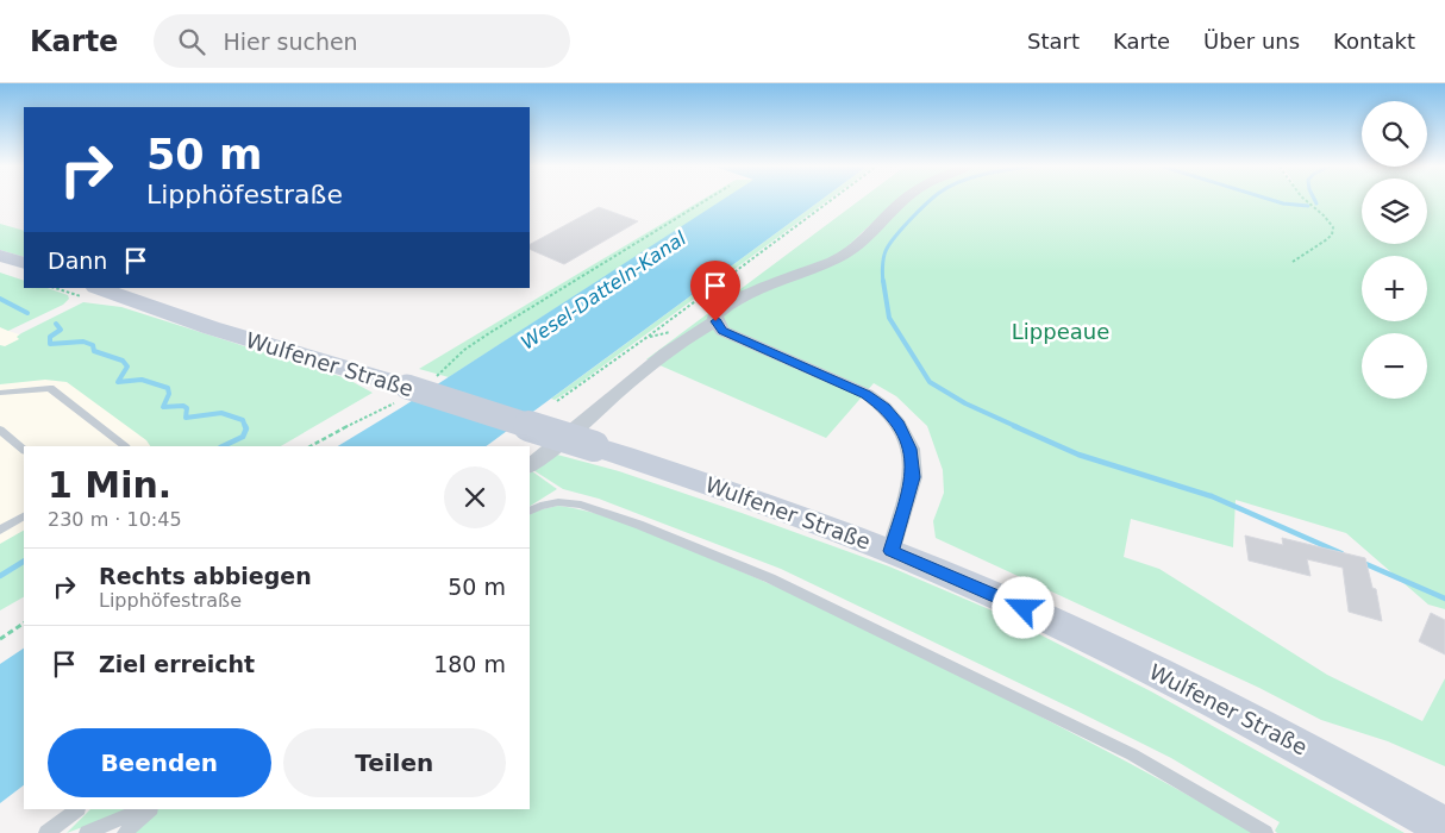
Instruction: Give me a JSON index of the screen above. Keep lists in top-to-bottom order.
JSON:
{
  "streets": {
    "main road": ["Wulfener Straße"]
  },
  "water": ["Wesel-Datteln-Kanal"],
  "parks": ["Lippeaue"],
  "page": {
    "header": "Karte",
    "search": "Hier suchen",
    "nav": [
      "Start",
      "Karte",
      "Über uns",
      "Kontakt"
    ],
    "map_buttons": ["+", "−"],
    "turn": ["50 m", "Lipphöfestraße"],
    "then": "Dann",
    "heading": ["1 Min.", "230 m · 10:45"],
    "list": [
      {
        "name": "Rechts abbiegen",
        "note": "Lipphöfestraße",
        "value": "50 m"
      },
      {
        "name": "Ziel erreicht",
        "value": "180 m"
      }
    ],
    "buttons": ["Beenden", "Teilen"]
  }
}
